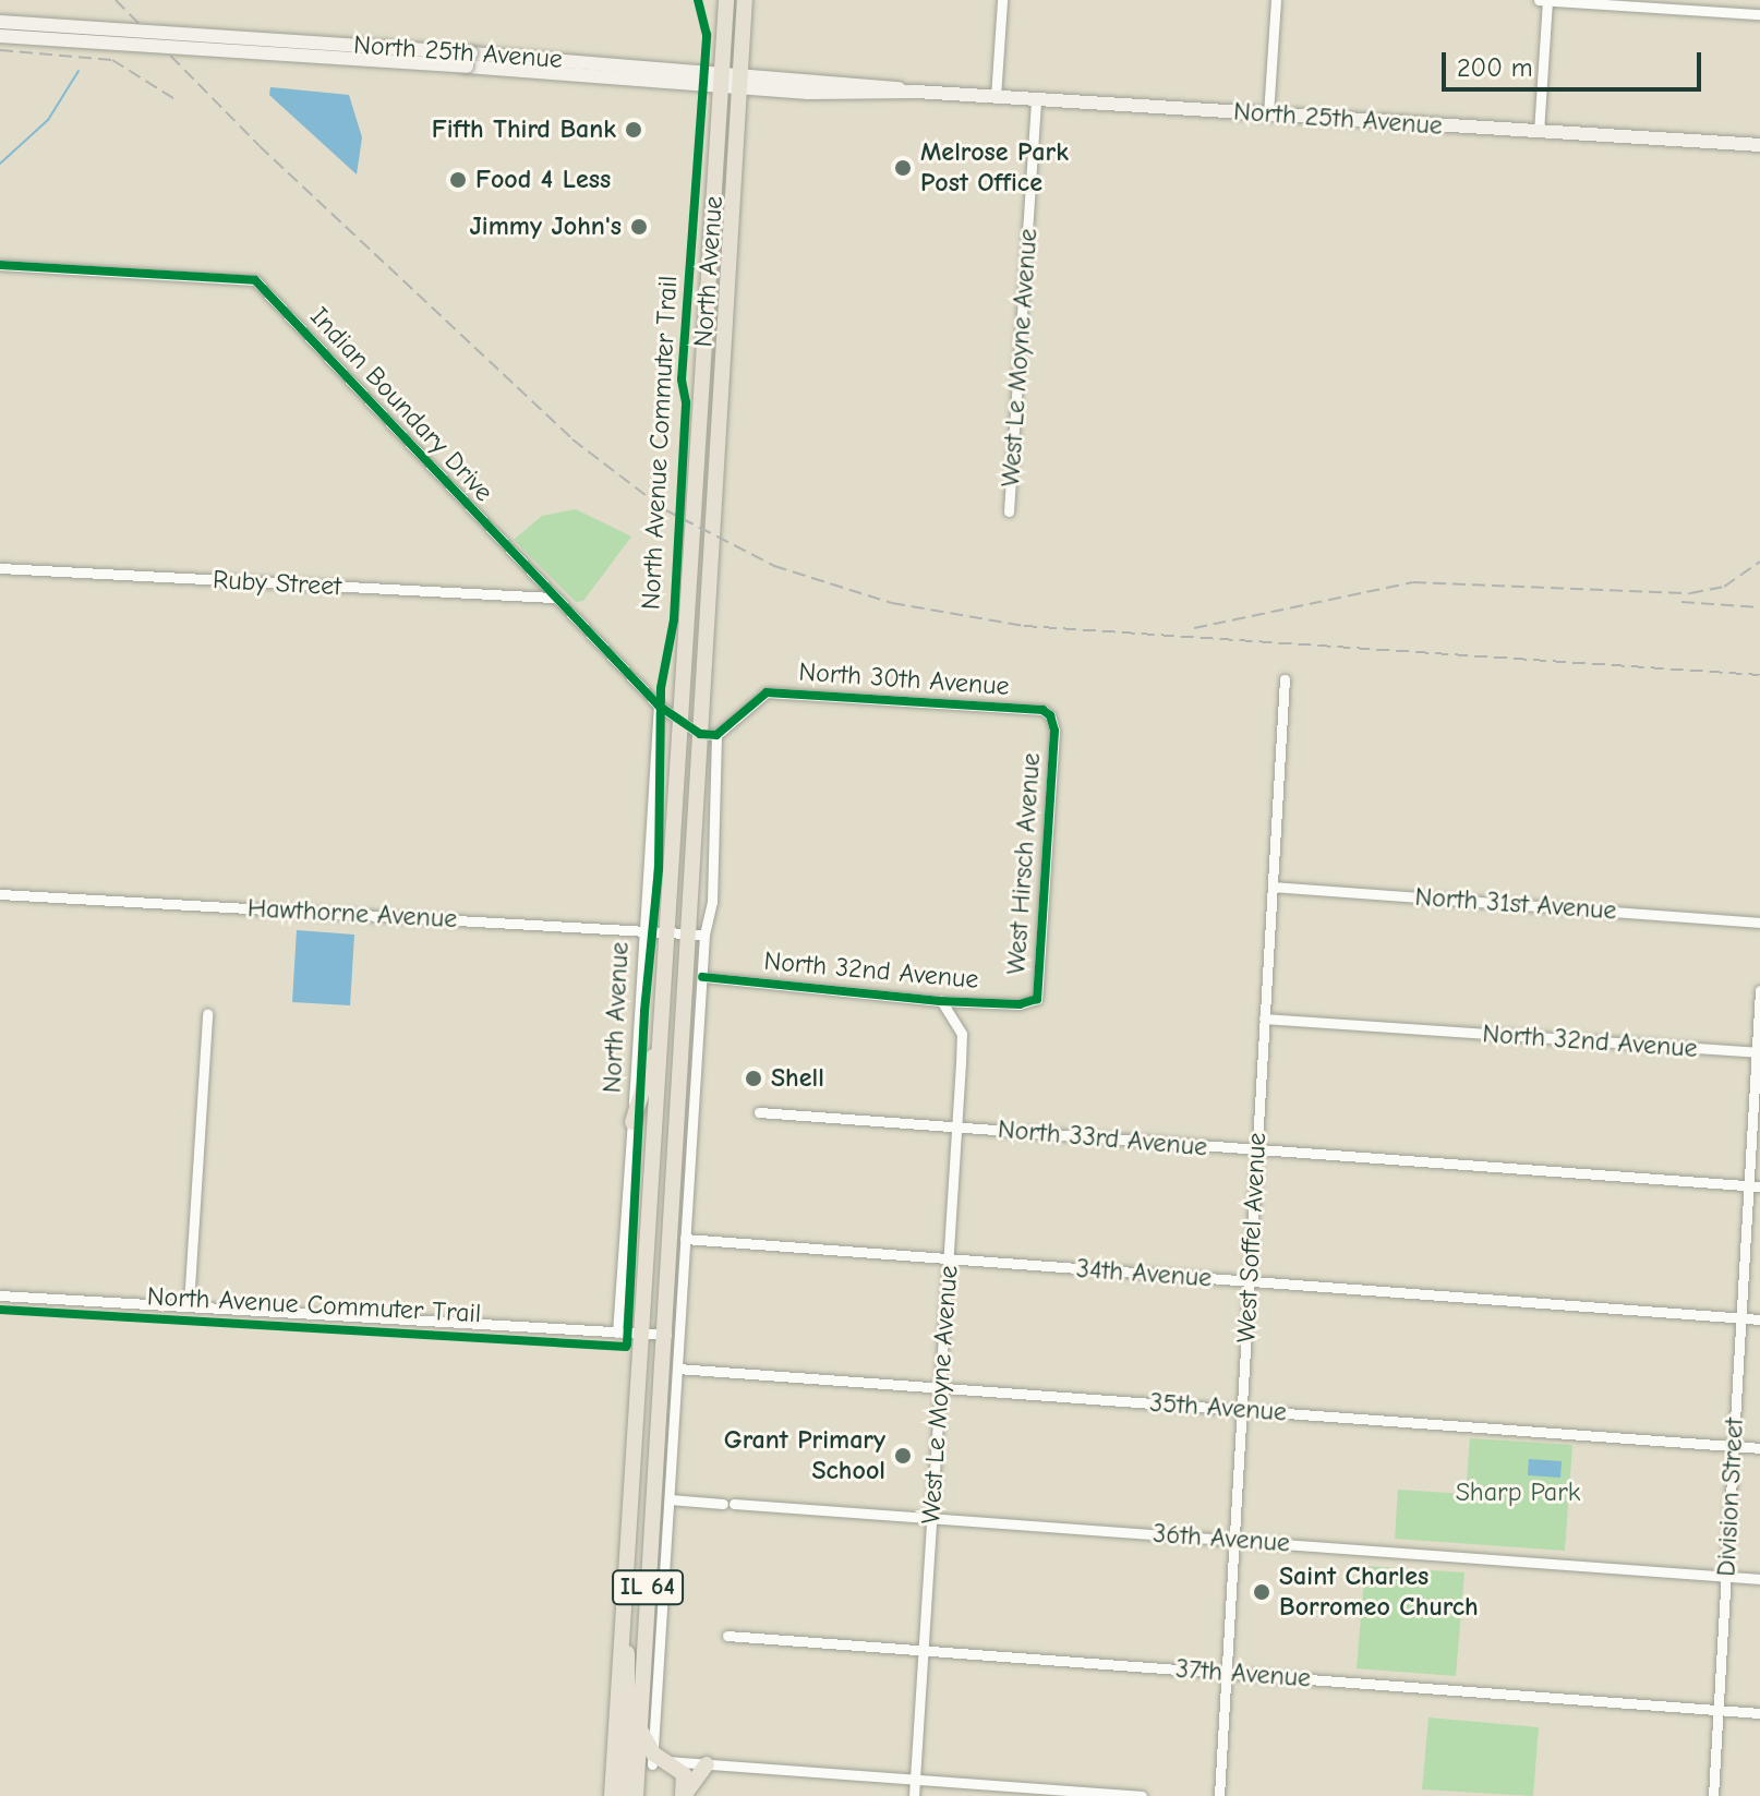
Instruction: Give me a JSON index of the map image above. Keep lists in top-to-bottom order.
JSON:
{
  "streets": {
    "main road": ["North 25th Avenue", "North Avenue", "IL 64"],
    "street": [
      "West Le Moyne Avenue",
      "Indian Boundary Drive",
      "Ruby Street",
      "North 30th Avenue",
      "West Hirsch Avenue",
      "North 31st Avenue",
      "Hawthorne Avenue",
      "North 32nd Avenue",
      "North 33rd Avenue",
      "West Soffel Avenue",
      "34th Avenue",
      "35th Avenue",
      "Division Street",
      "36th Avenue",
      "37th Avenue"
    ],
    "cycle path": ["North Avenue Commuter Trail"]
  },
  "crossings": [
    ["North 25th Avenue", "North Avenue"],
    ["North 25th Avenue", "West Le Moyne Avenue"],
    ["North Avenue", "Indian Boundary Drive"],
    ["North Avenue", "North 30th Avenue"],
    ["North Avenue", "Hawthorne Avenue"],
    ["North Avenue", "North 32nd Avenue"],
    ["North Avenue", "34th Avenue"],
    ["North Avenue", "35th Avenue"],
    ["North Avenue", "36th Avenue"],
    ["West Le Moyne Avenue", "North 32nd Avenue"],
    ["West Le Moyne Avenue", "North 33rd Avenue"],
    ["West Le Moyne Avenue", "34th Avenue"],
    ["West Le Moyne Avenue", "35th Avenue"],
    ["West Le Moyne Avenue", "36th Avenue"],
    ["West Le Moyne Avenue", "37th Avenue"],
    ["Indian Boundary Drive", "Ruby Street"],
    ["Indian Boundary Drive", "North 30th Avenue"],
    ["North 30th Avenue", "West Hirsch Avenue"],
    ["West Hirsch Avenue", "North 32nd Avenue"],
    ["North 31st Avenue", "West Soffel Avenue"],
    ["North 32nd Avenue", "West Soffel Avenue"],
    ["North 32nd Avenue", "Division Street"],
    ["North 33rd Avenue", "West Soffel Avenue"],
    ["North 33rd Avenue", "Division Street"],
    ["West Soffel Avenue", "34th Avenue"],
    ["West Soffel Avenue", "35th Avenue"],
    ["West Soffel Avenue", "36th Avenue"],
    ["West Soffel Avenue", "37th Avenue"],
    ["34th Avenue", "Division Street"],
    ["35th Avenue", "Division Street"],
    ["Division Street", "36th Avenue"],
    ["Division Street", "37th Avenue"]
  ],
  "parks": ["Sharp Park"],
  "places": [
    "Fifth Third Bank",
    "Melrose Park Post Office",
    "Food 4 Less",
    "Jimmy John's",
    "Shell",
    "Grant Primary School",
    "Saint Charles Borromeo Church"
  ],
  "scale_bar": "200 m"
}
